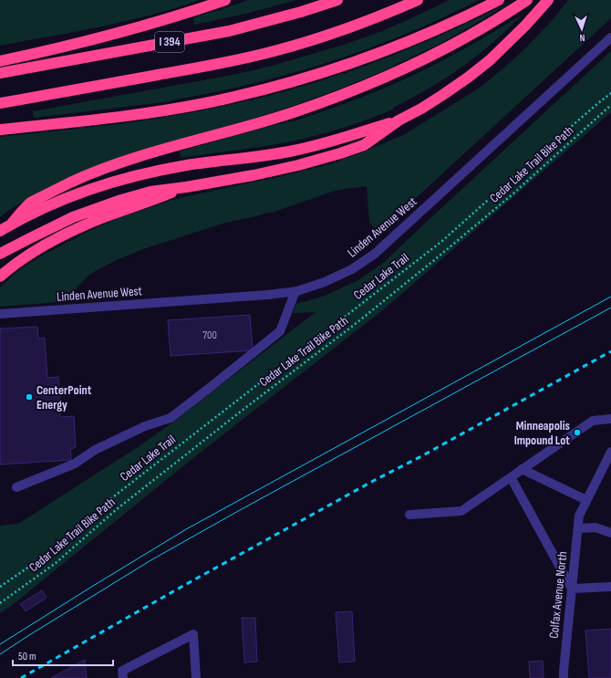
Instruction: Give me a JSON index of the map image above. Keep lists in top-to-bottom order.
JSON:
{
  "streets": {
    "highway": ["I 394"],
    "street": ["Linden Avenue West", "Colfax Avenue North"],
    "path": ["Cedar Lake Trail Bike Path", "Cedar Lake Trail"]
  },
  "places": ["CenterPoint Energy", "Minneapolis Impound Lot"],
  "house_numbers": ["700"],
  "scale_bar": "50 m",
  "north": "bottom"
}
